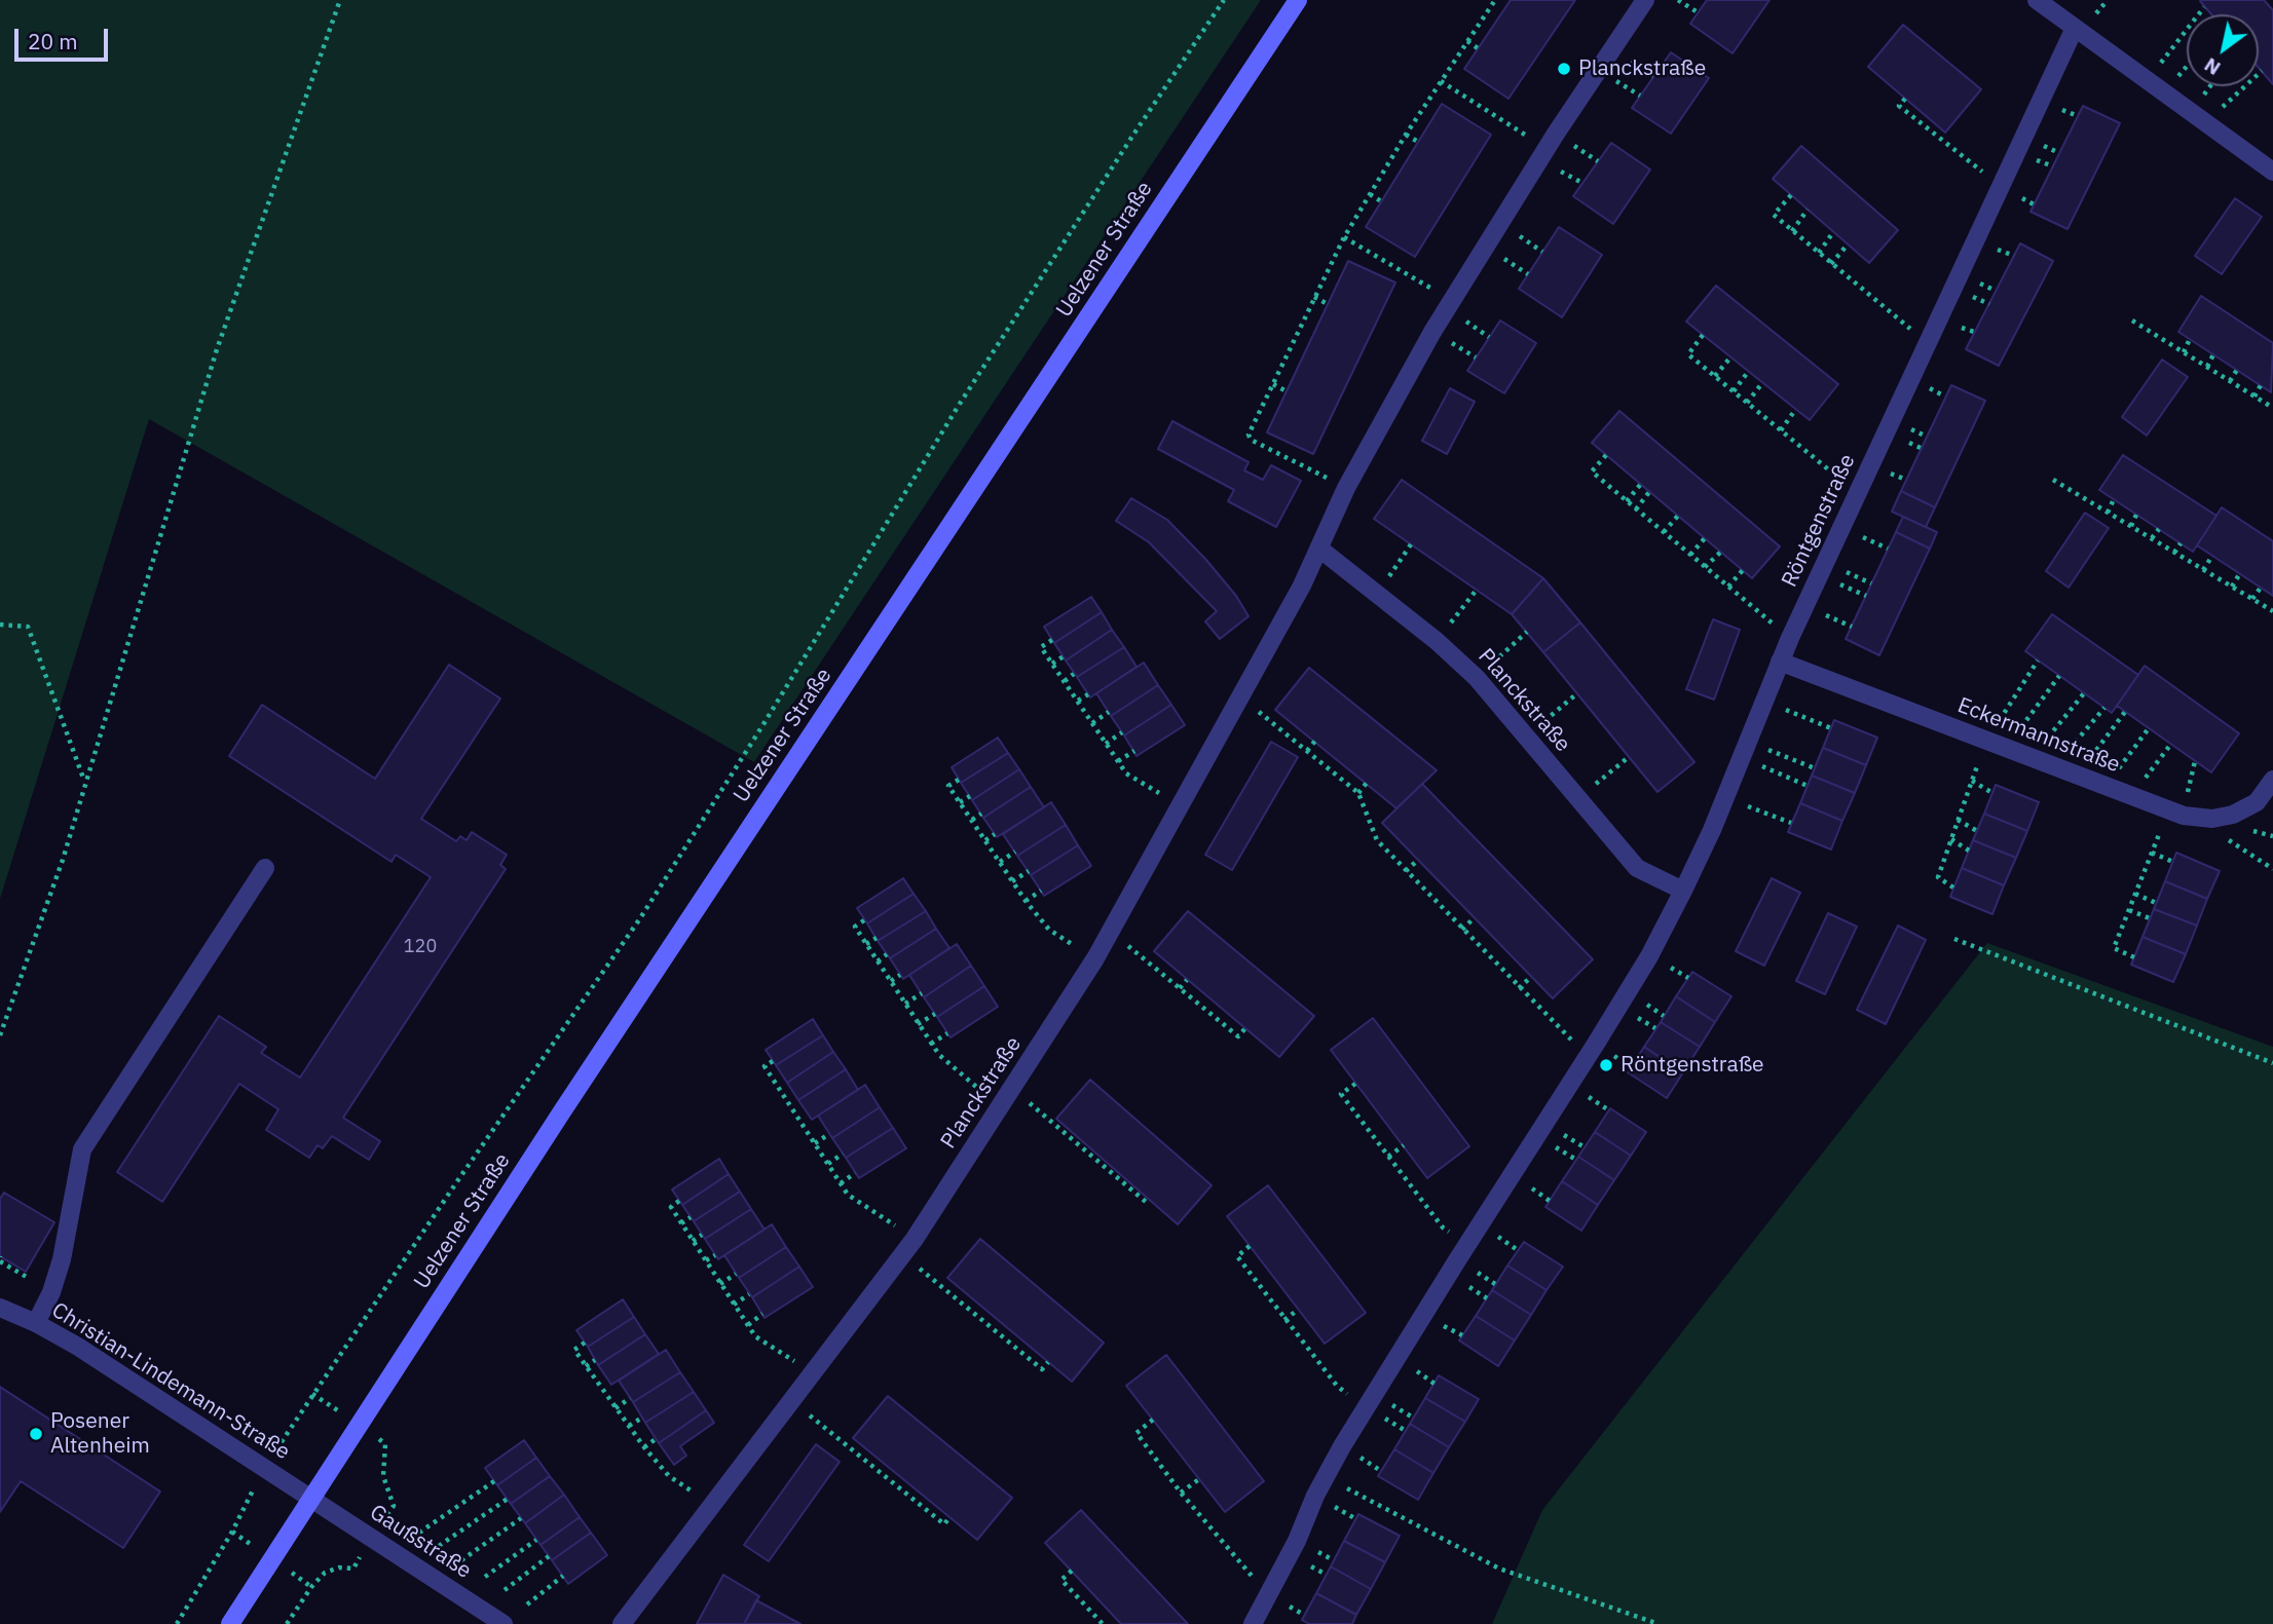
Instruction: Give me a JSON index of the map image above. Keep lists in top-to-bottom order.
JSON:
{
  "streets": {
    "main road": ["Uelzener Straße"],
    "street": [
      "Röntgenstraße",
      "Planckstraße",
      "Eckermannstraße",
      "Christian-Lindemann-Straße",
      "Gaußstraße"
    ]
  },
  "crossings": [
    ["Uelzener Straße", "Christian-Lindemann-Straße"],
    ["Uelzener Straße", "Gaußstraße"],
    ["Röntgenstraße", "Planckstraße"],
    ["Röntgenstraße", "Eckermannstraße"],
    ["Christian-Lindemann-Straße", "Gaußstraße"]
  ],
  "places": ["Planckstraße", "Röntgenstraße", "Posener Altenheim"],
  "house_numbers": ["120"],
  "scale_bar": "20 m",
  "north": "bottom left"
}
